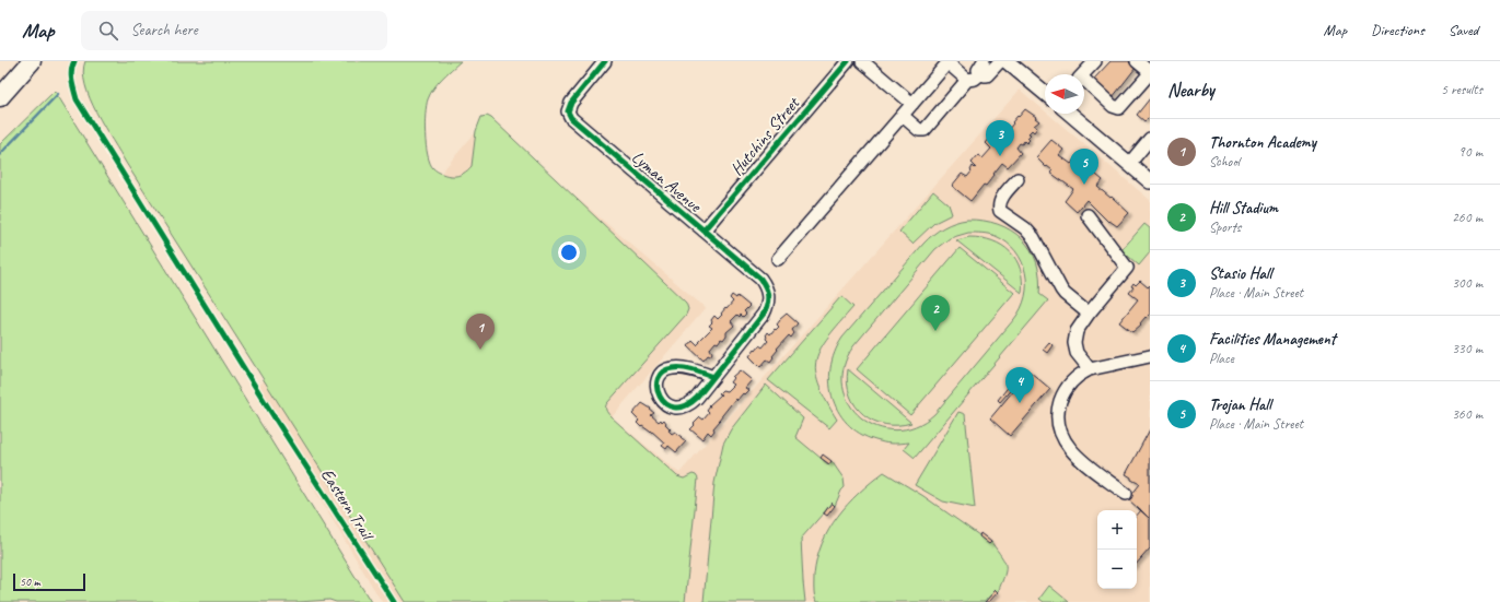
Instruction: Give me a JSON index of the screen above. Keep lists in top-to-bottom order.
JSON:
{
  "streets": {
    "street": ["Hutchins Street", "Lyman Avenue"],
    "cycle path": ["Eastern Trail"]
  },
  "crossings": [
    ["Hutchins Street", "Lyman Avenue"]
  ],
  "scale_bar": "50 m",
  "north": "left",
  "page": {
    "header": "Map",
    "search": "Search here",
    "nav": ["Map", "Directions", "Saved"],
    "heading": ["Nearby", "5 results"],
    "list": [
      {
        "mark": "1",
        "name": "Thornton Academy",
        "note": "School",
        "value": "90 m"
      },
      {
        "mark": "2",
        "name": "Hill Stadium",
        "note": "Sports",
        "value": "260 m"
      },
      {
        "mark": "3",
        "name": "Stasio Hall",
        "note": "Place · Main Street",
        "value": "300 m"
      },
      {
        "mark": "4",
        "name": "Facilities Management",
        "note": "Place",
        "value": "330 m"
      },
      {
        "mark": "5",
        "name": "Trojan Hall",
        "note": "Place · Main Street",
        "value": "360 m"
      }
    ],
    "pins": [
      "3",
      "5",
      "2",
      "1",
      "4"
    ],
    "map_buttons": ["+", "−"],
    "scale": "50 m"
  }
}
